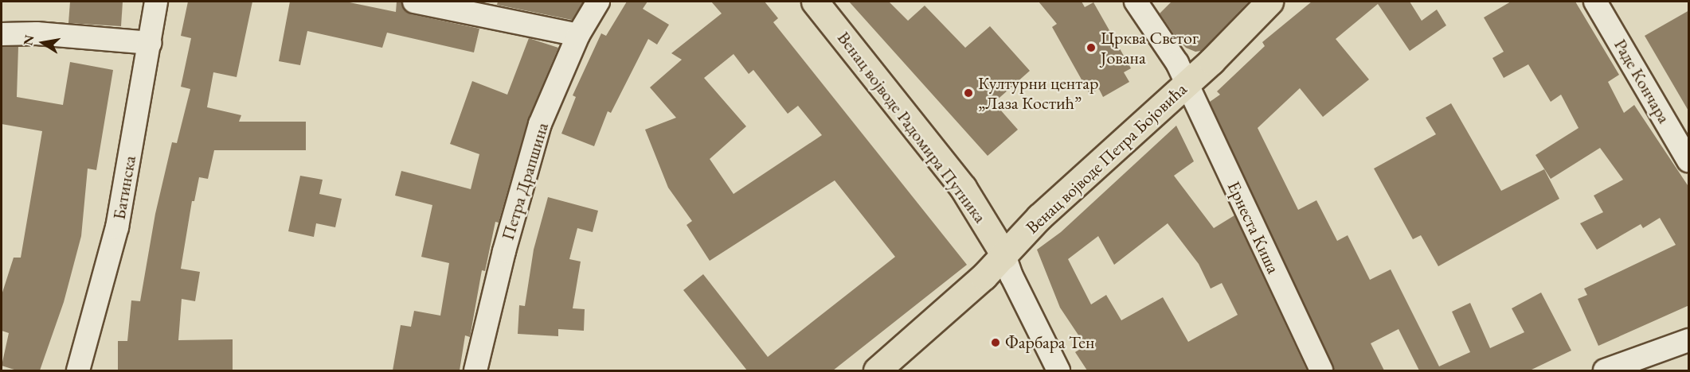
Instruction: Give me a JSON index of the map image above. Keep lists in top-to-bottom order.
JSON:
{
  "streets": {
    "main road": ["Венац војводе Радомира Путника", "Венац војводе Петра Бојовића"],
    "street": [
      "Раде Кончара",
      "Петра Драпшина",
      "Батинска",
      "Ернеста Киша"
    ]
  },
  "crossings": [
    ["Венац војводе Радомира Путника", "Венац војводе Петра Бојовића"],
    ["Венац војводе Петра Бојовића", "Ернеста Киша"]
  ],
  "places": ["Црква Светог Јована", "Културни центар „Лаза Костић”", "Фарбара Тен"],
  "north": "left"
}
